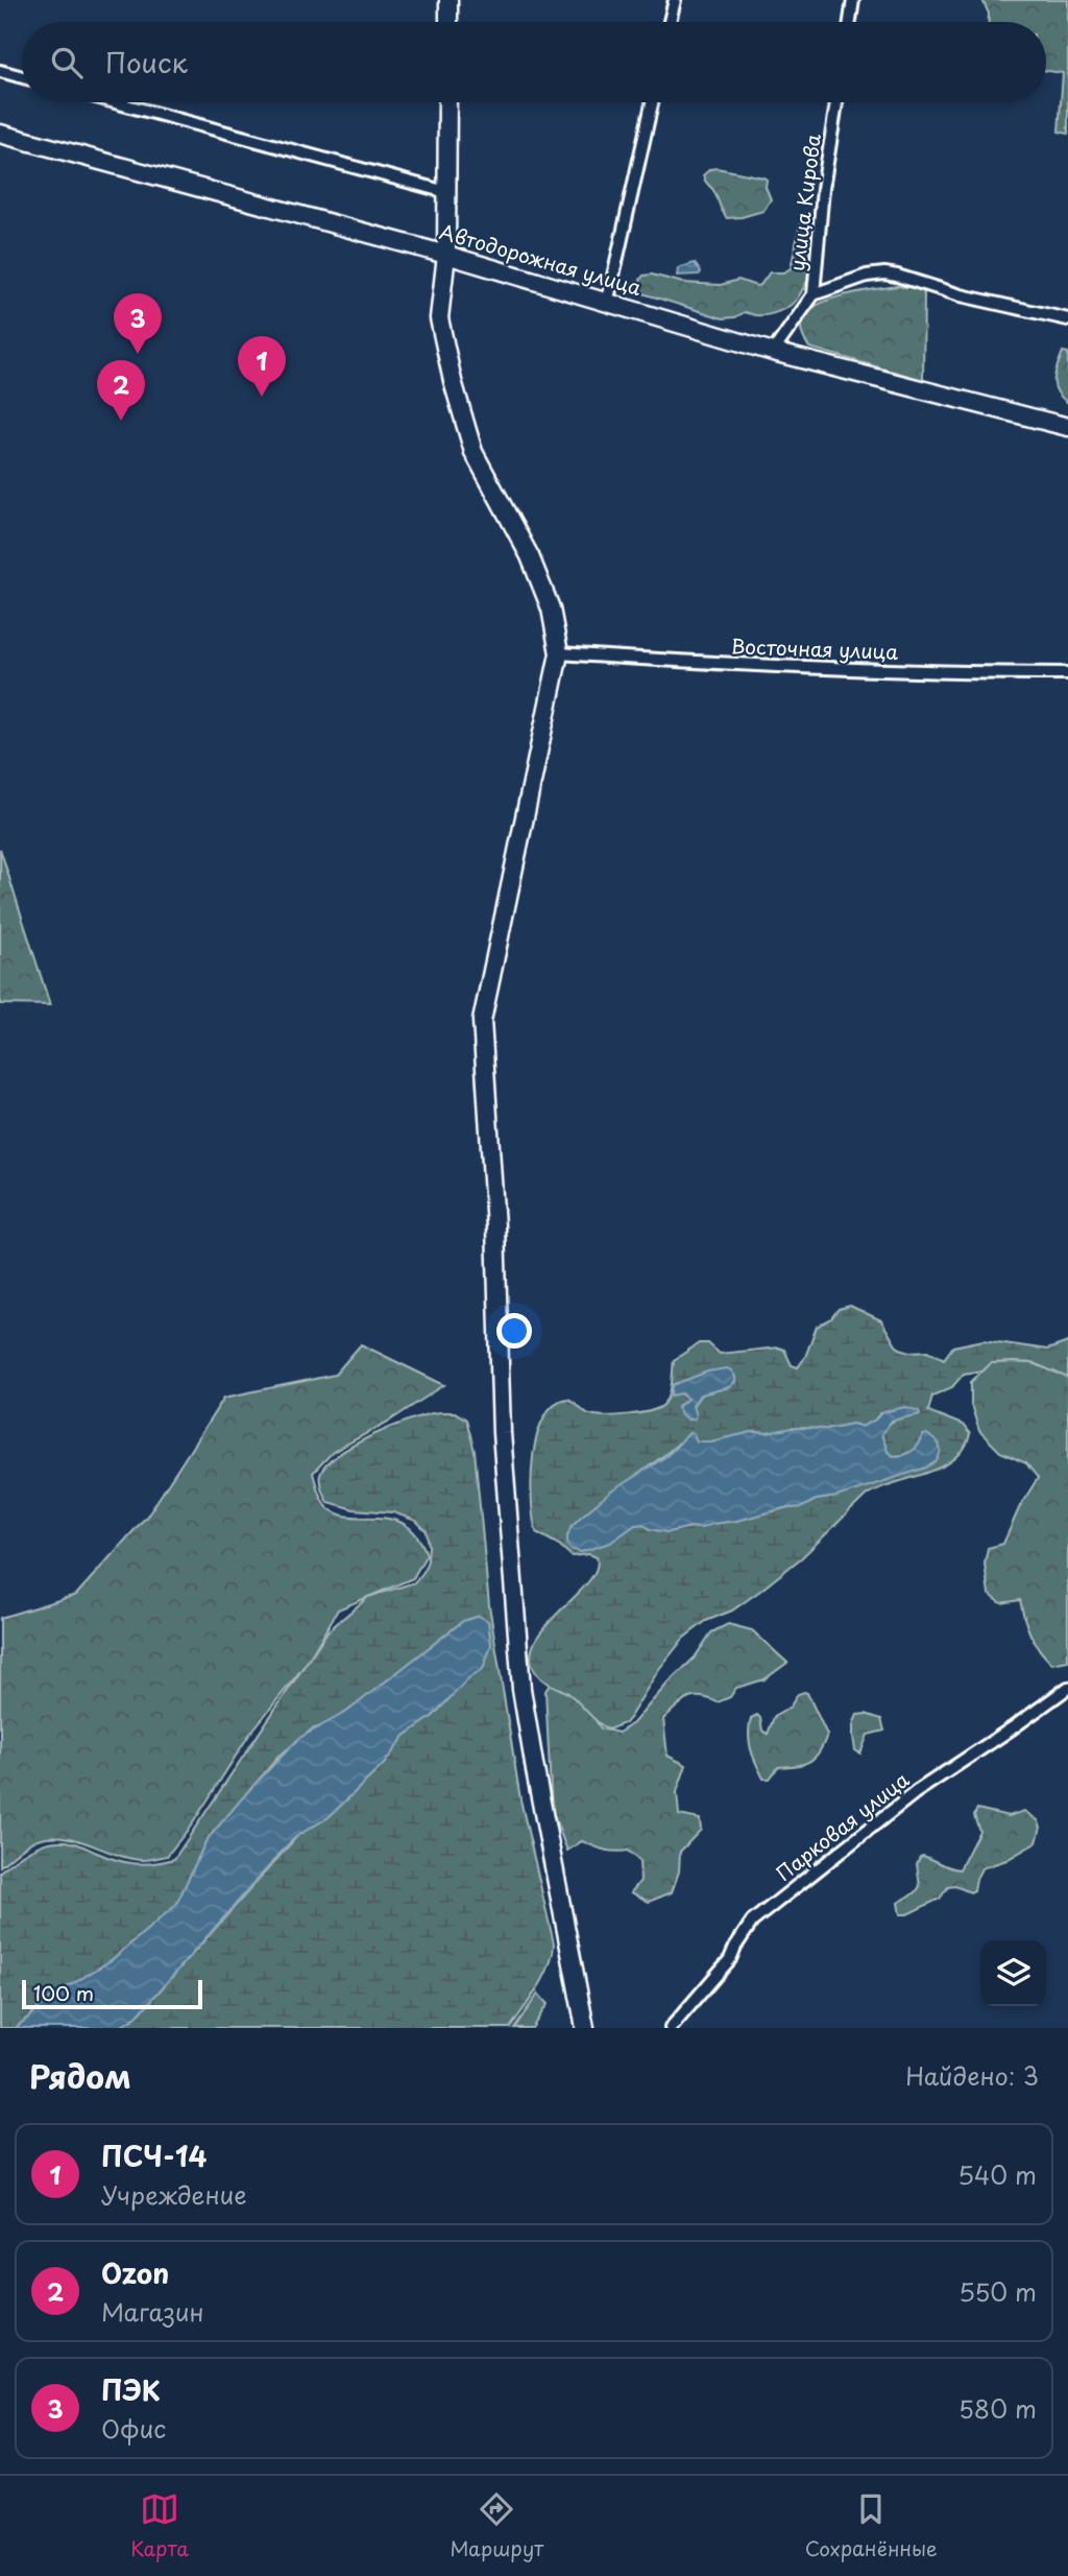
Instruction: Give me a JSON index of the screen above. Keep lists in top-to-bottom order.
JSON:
{
  "streets": {
    "street": [
      "улица Кирова",
      "Автодорожная улица",
      "Восточная улица",
      "Парковая улица"
    ]
  },
  "crossings": [
    ["улица Кирова", "Автодорожная улица"]
  ],
  "scale_bar": "100 m",
  "page": {
    "search": "Поиск",
    "pins": ["3", "1", "2"],
    "scale": "100 m",
    "heading": ["Рядом", "Найдено: 3"],
    "list": [
      {
        "mark": "1",
        "name": "ПСЧ-14",
        "note": "Учреждение",
        "value": "540 m"
      },
      {
        "mark": "2",
        "name": "Ozon",
        "note": "Магазин",
        "value": "550 m"
      },
      {
        "mark": "3",
        "name": "ПЭК",
        "note": "Офис",
        "value": "580 m"
      }
    ],
    "nav": ["Карта", "Маршрут", "Сохранённые"]
  }
}
